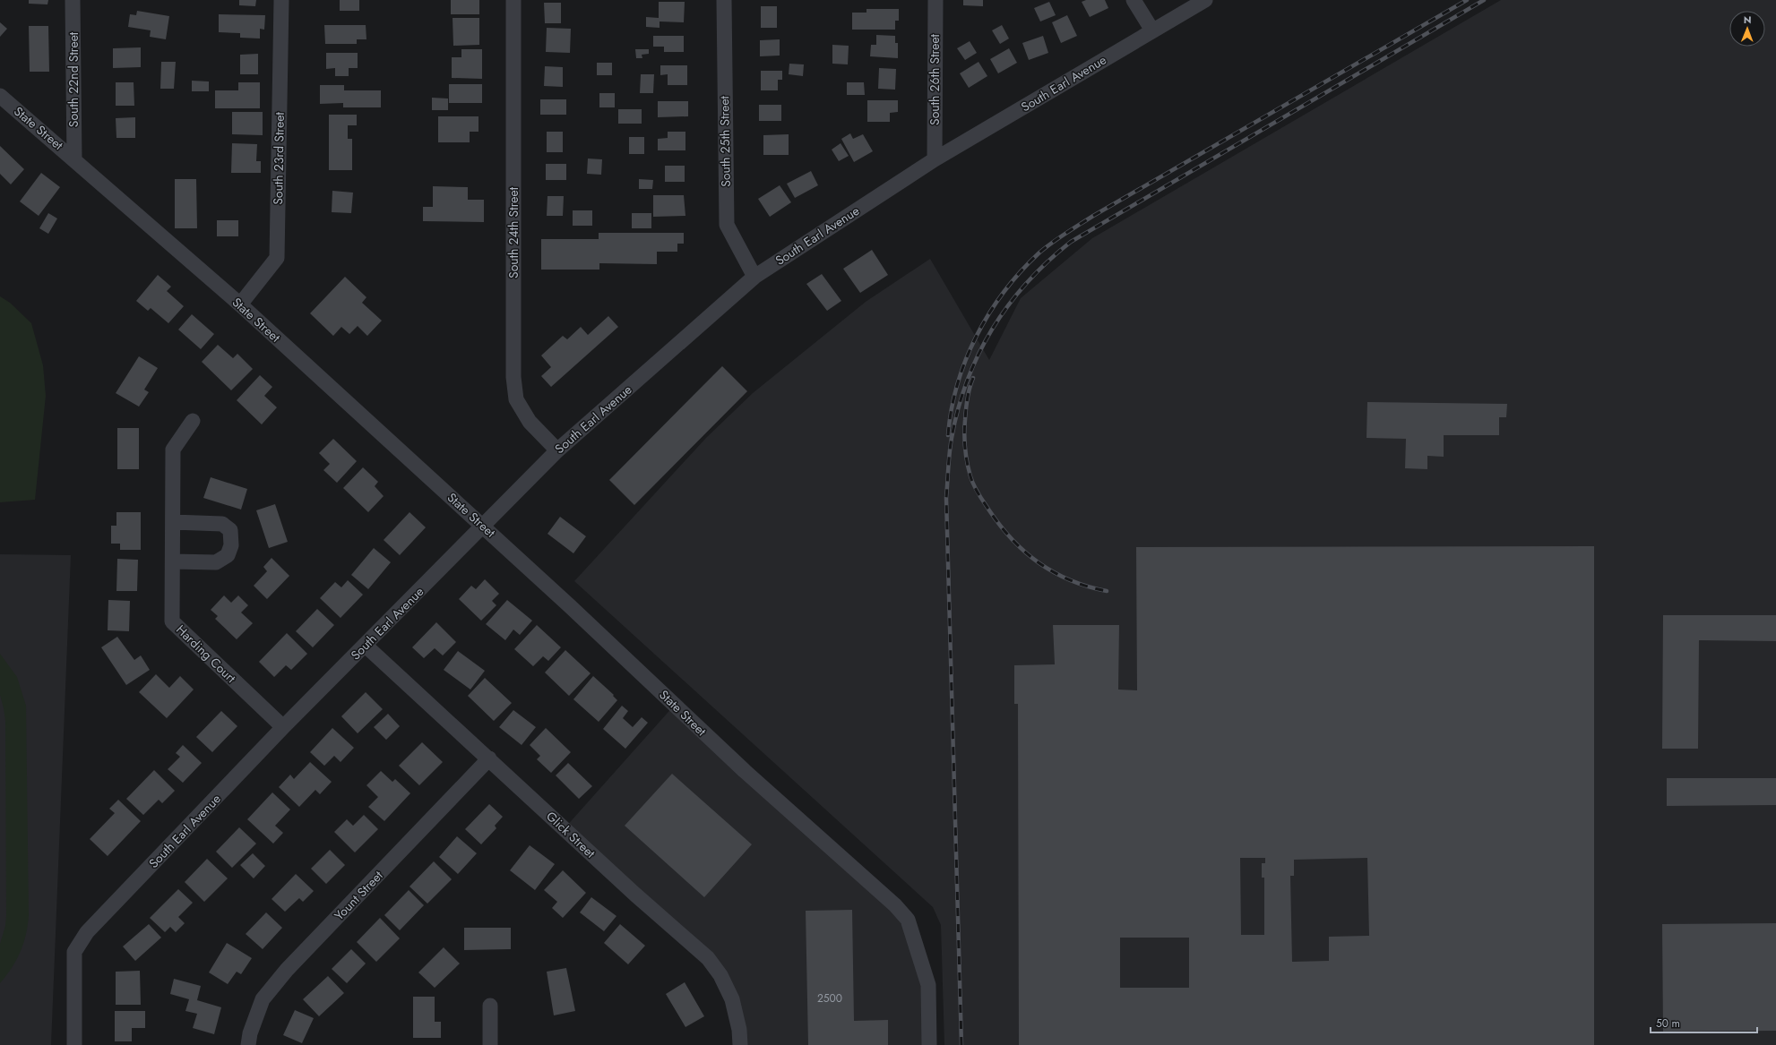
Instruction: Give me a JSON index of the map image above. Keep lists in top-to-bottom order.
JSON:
{
  "streets": {
    "street": [
      "South 22nd Street",
      "South 26th Street",
      "South Earl Avenue",
      "State Street",
      "South 25th Street",
      "South 23rd Street",
      "South 24th Street",
      "Harding Court",
      "Glick Street",
      "Yount Street"
    ]
  },
  "crossings": [
    ["South 22nd Street", "State Street"],
    ["South 26th Street", "South Earl Avenue"],
    ["South Earl Avenue", "State Street"],
    ["South Earl Avenue", "South 25th Street"],
    ["South Earl Avenue", "South 24th Street"],
    ["South Earl Avenue", "Harding Court"],
    ["South Earl Avenue", "Glick Street"],
    ["State Street", "South 23rd Street"],
    ["Glick Street", "Yount Street"]
  ],
  "house_numbers": ["2500"],
  "scale_bar": "50 m",
  "north": "top"
}
